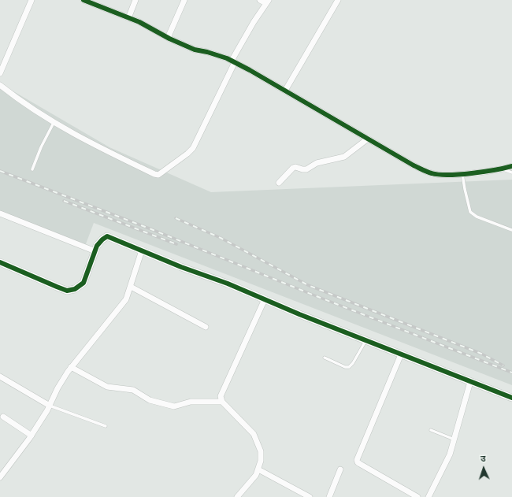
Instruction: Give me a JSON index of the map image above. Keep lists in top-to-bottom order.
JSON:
{
  "north": "top"
}
